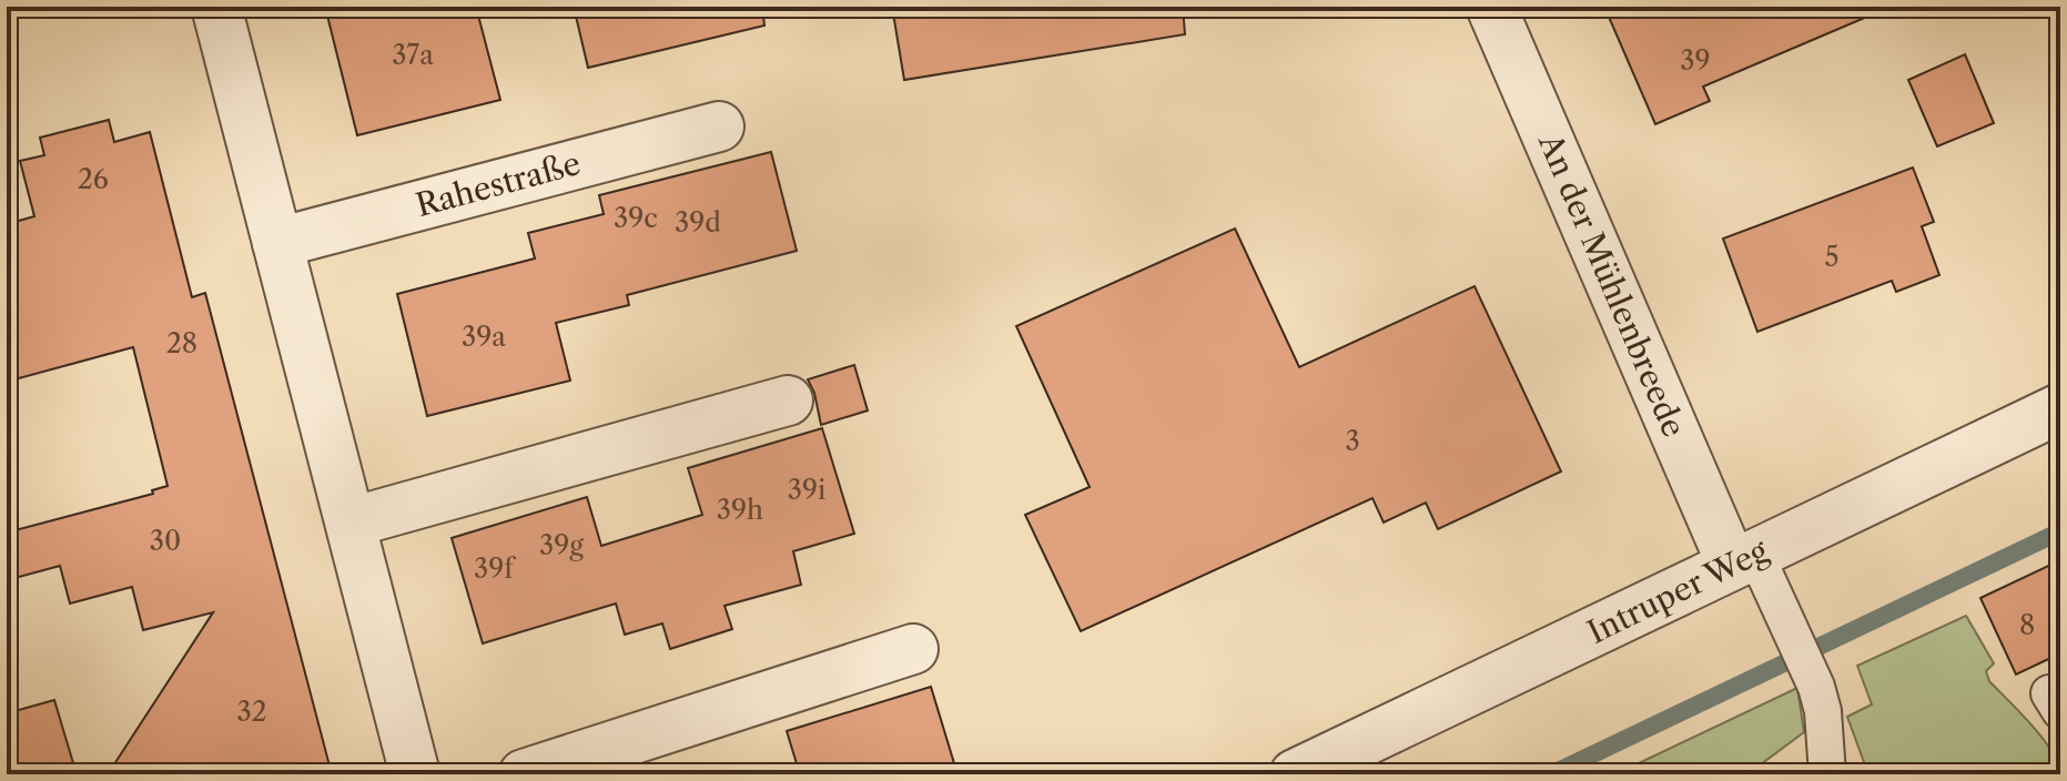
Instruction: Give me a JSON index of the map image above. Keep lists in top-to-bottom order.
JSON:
{
  "streets": {
    "street": ["Rahestraße", "An der Mühlenbreede", "Intruper Weg"]
  },
  "crossings": [
    ["An der Mühlenbreede", "Intruper Weg"]
  ],
  "house_numbers": [
    "37a",
    "39",
    "26",
    "39c",
    "39d",
    "5",
    "39a",
    "28",
    "3",
    "39i",
    "39h",
    "30",
    "39g",
    "39f",
    "8",
    "32"
  ]
}
